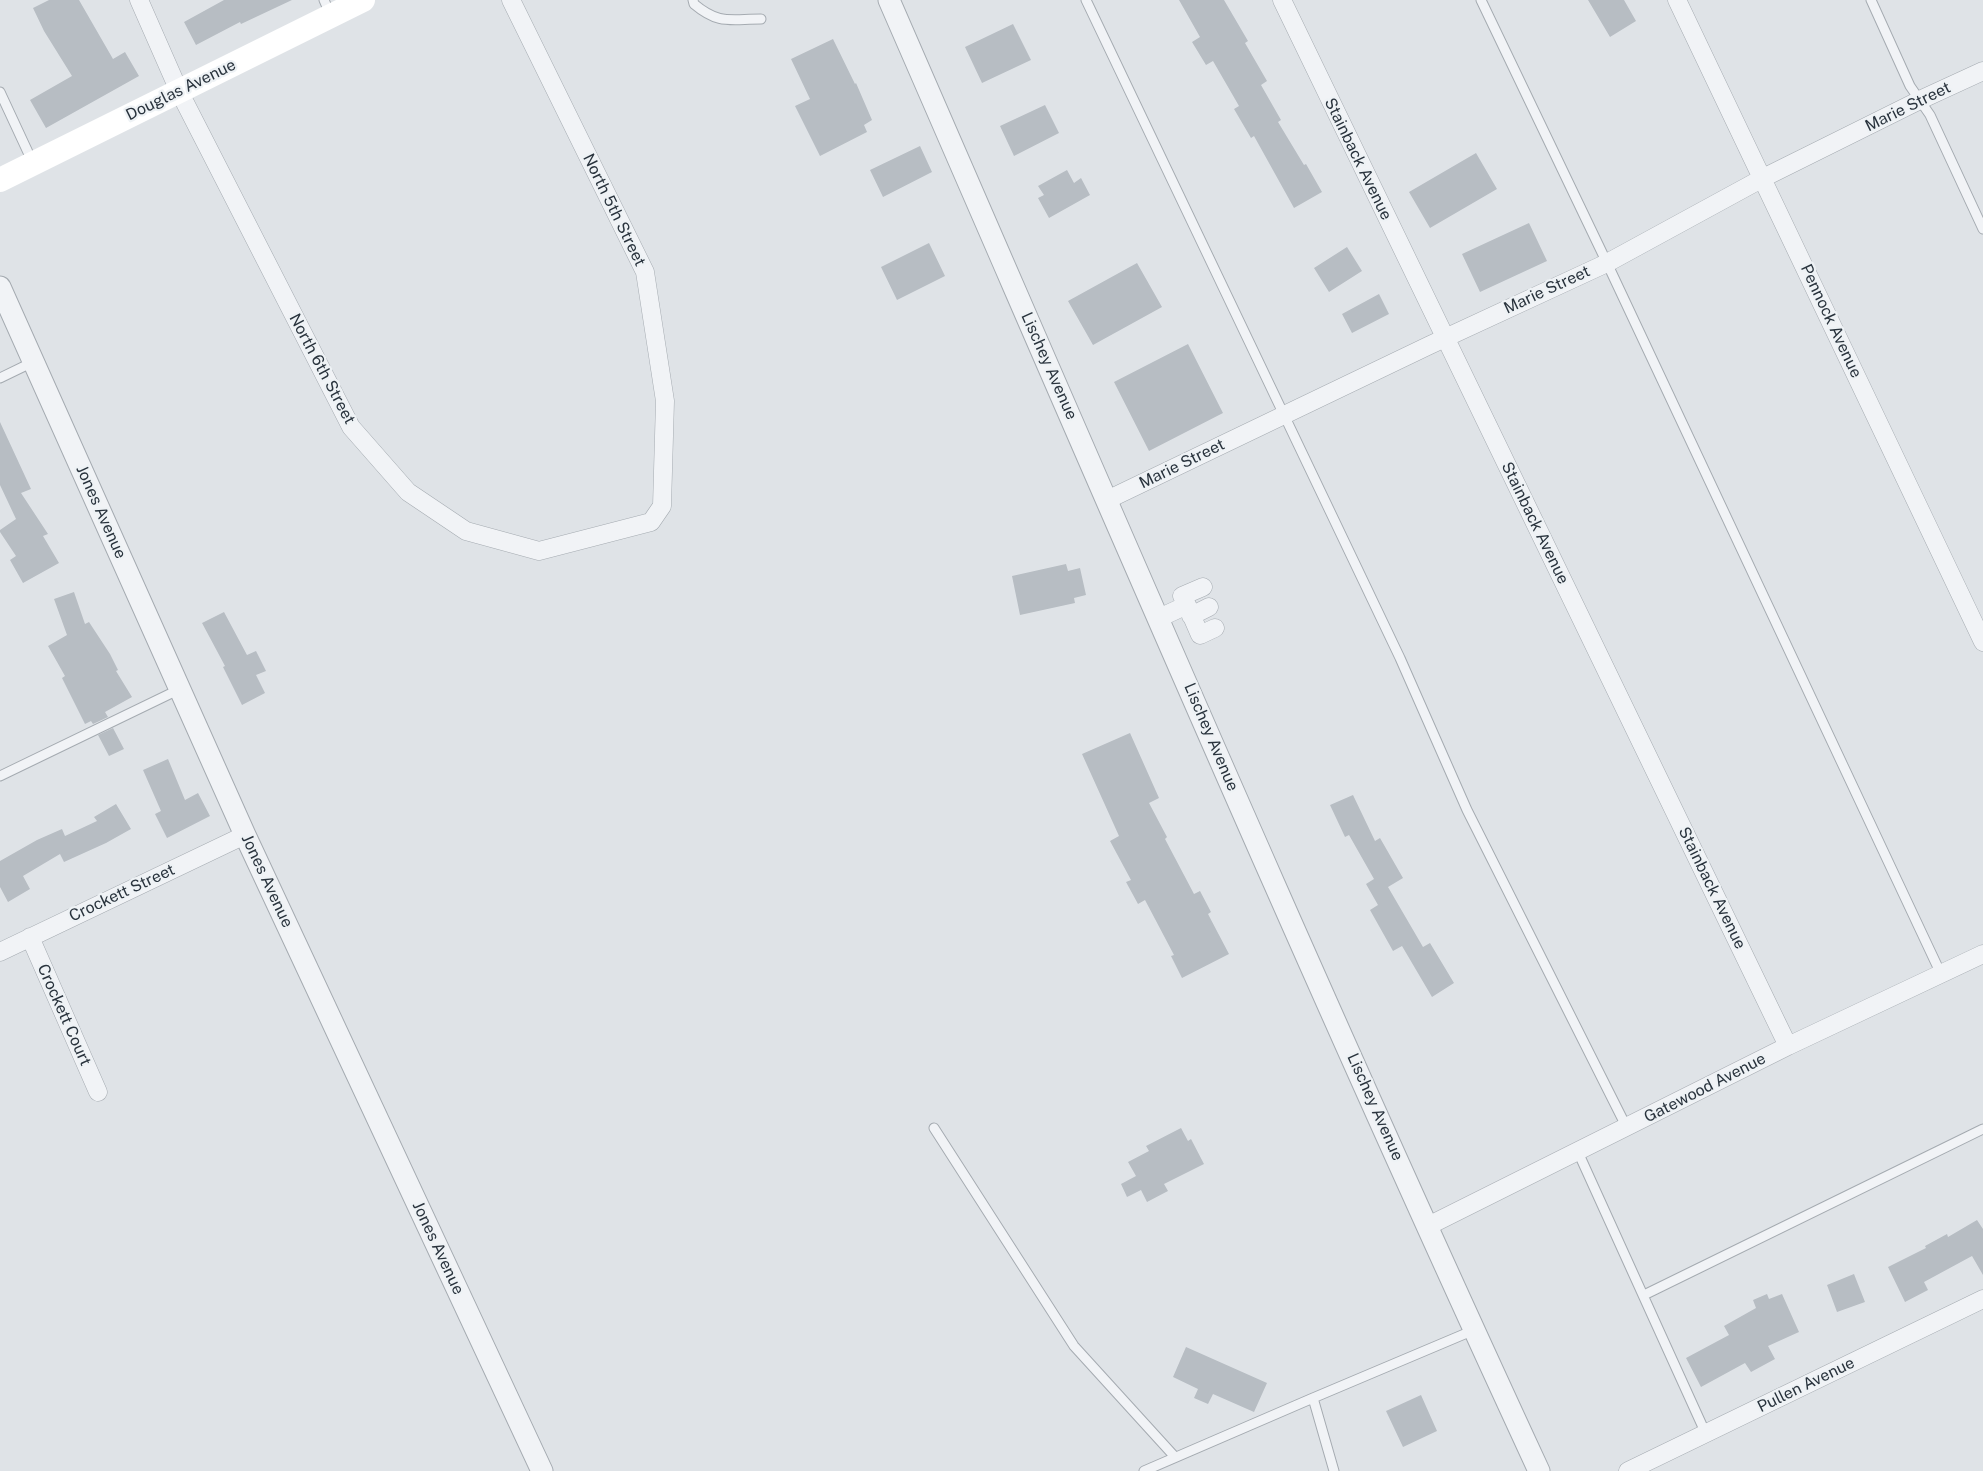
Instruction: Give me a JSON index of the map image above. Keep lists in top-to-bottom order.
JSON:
{
  "streets": {
    "main road": ["Douglas Avenue"],
    "street": [
      "Marie Street",
      "Stainback Avenue",
      "North 5th Street",
      "Pennock Avenue",
      "Lischey Avenue",
      "North 6th Street",
      "Jones Avenue",
      "Crockett Street",
      "Crockett Court",
      "Gatewood Avenue",
      "Pullen Avenue"
    ]
  },
  "crossings": [
    ["Douglas Avenue", "North 6th Street"],
    ["Marie Street", "Stainback Avenue"],
    ["Marie Street", "Pennock Avenue"],
    ["Marie Street", "Lischey Avenue"],
    ["Stainback Avenue", "Gatewood Avenue"],
    ["North 5th Street", "North 6th Street"],
    ["Lischey Avenue", "Gatewood Avenue"],
    ["Jones Avenue", "Crockett Street"],
    ["Crockett Street", "Crockett Court"]
  ]
}
